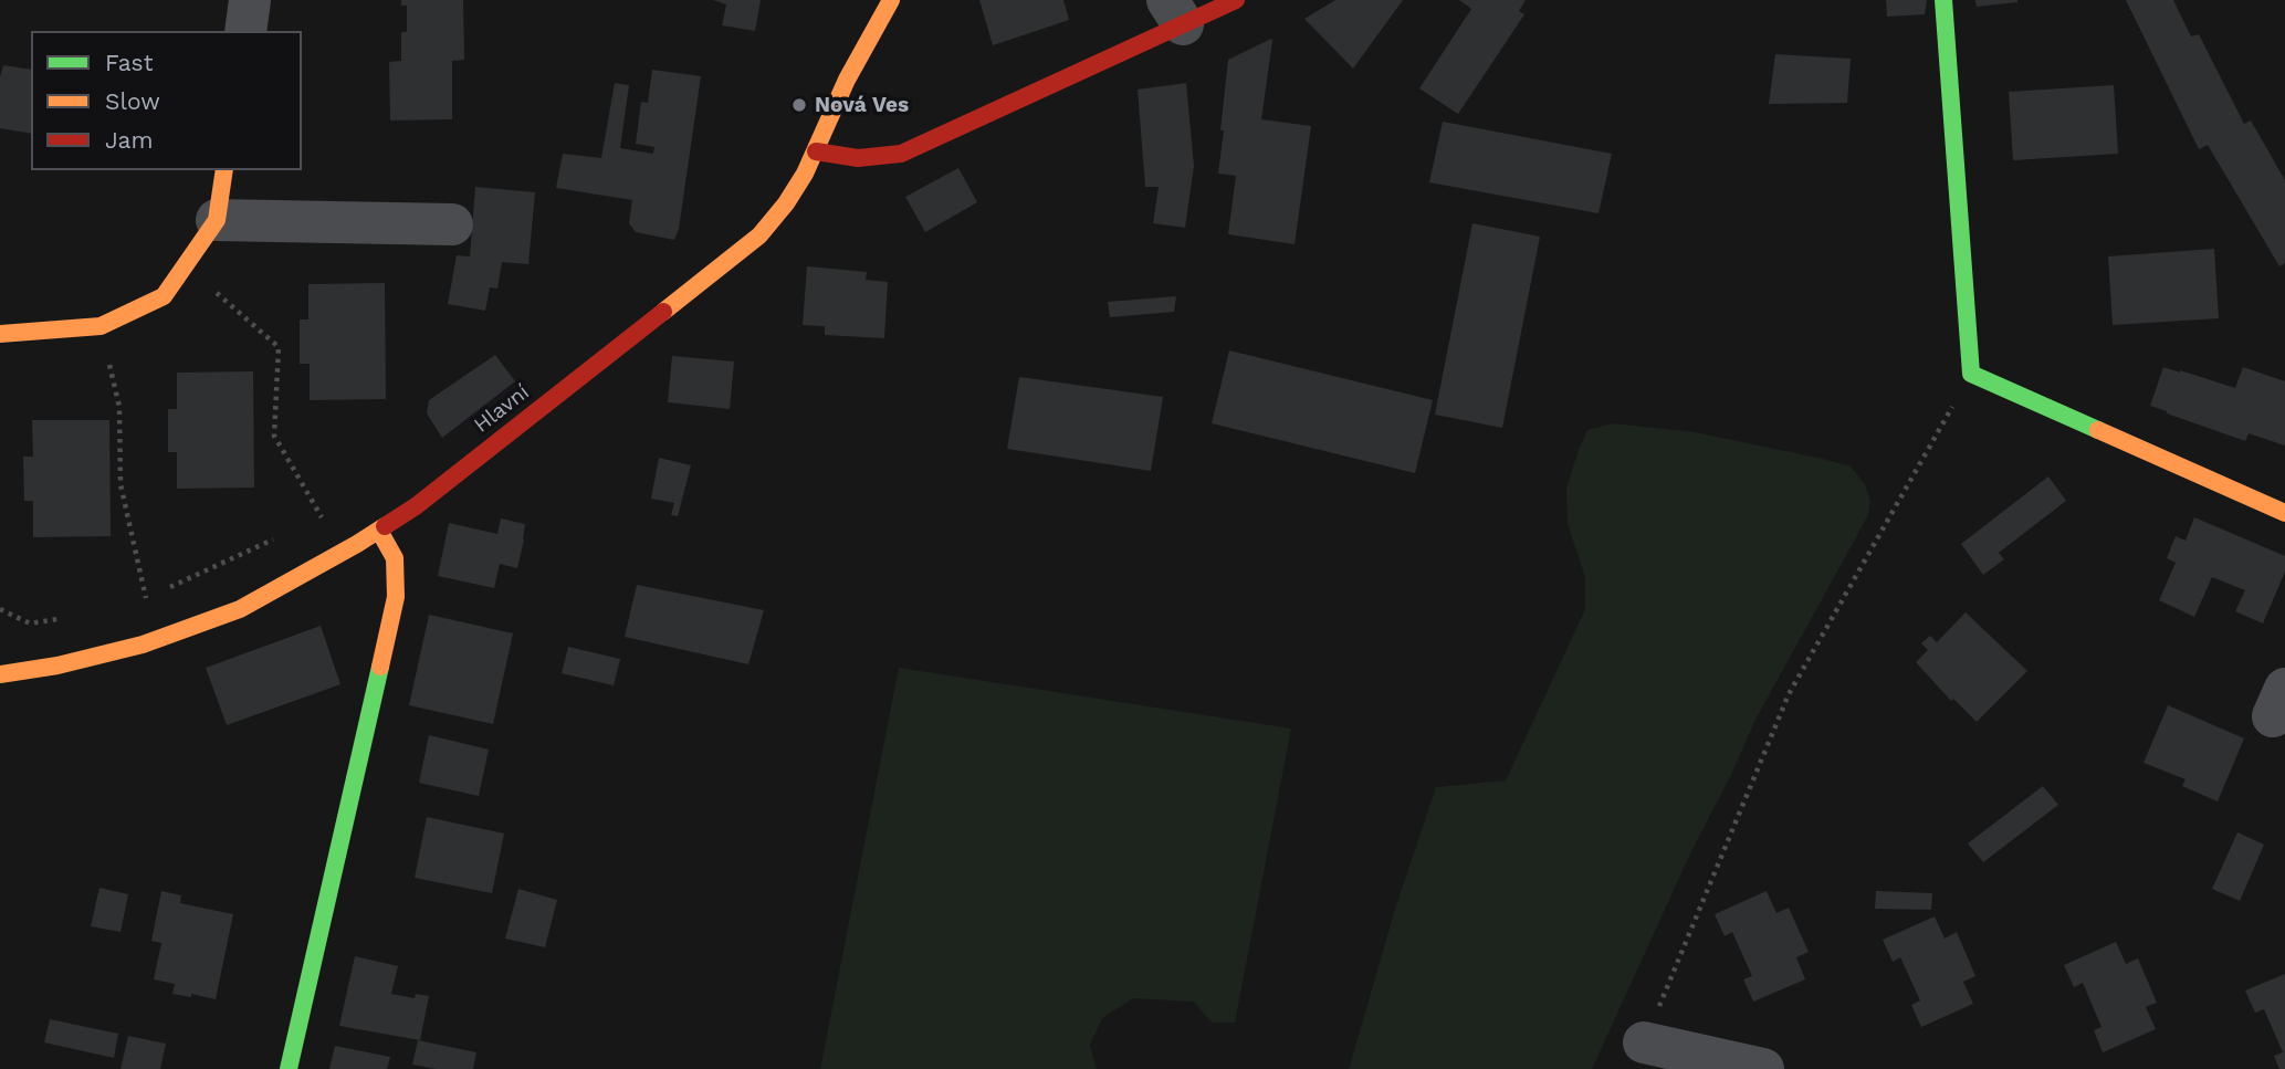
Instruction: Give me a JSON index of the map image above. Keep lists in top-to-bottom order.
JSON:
{
  "streets": {
    "street": ["Hlavní"]
  },
  "places": ["Nová Ves"],
  "legend": ["Fast", "Slow", "Jam"]
}
